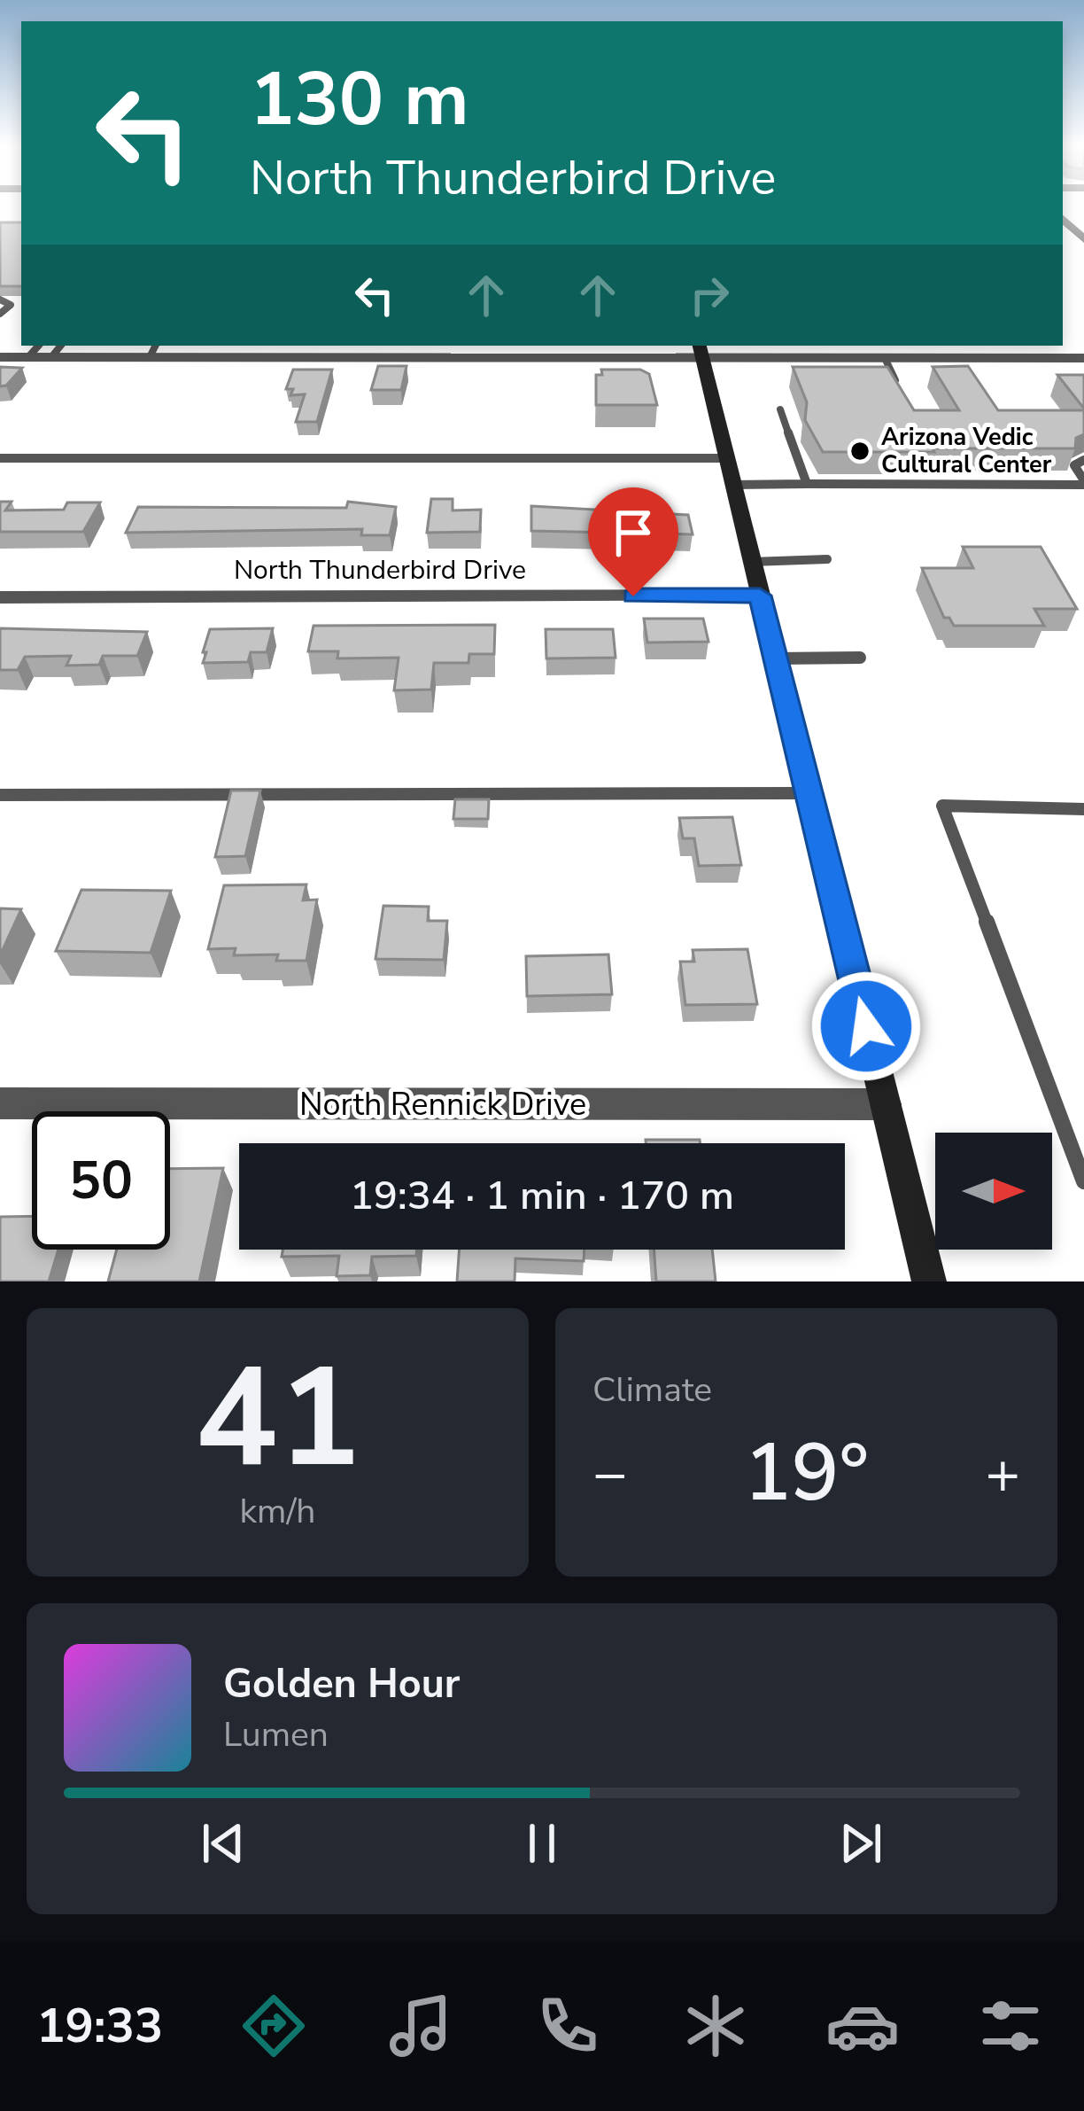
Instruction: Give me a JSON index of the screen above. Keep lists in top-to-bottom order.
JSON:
{
  "streets": {
    "street": ["North Thunderbird Drive", "North Rennick Drive"]
  },
  "places": ["Arizona Vedic Cultural Center"],
  "north": "right",
  "page": {
    "turn": ["130 m", "North Thunderbird Drive"],
    "limit": "50",
    "trip": "19:34 · 1 min · 170 m",
    "tile": [
      ["41", "km/h"],
      "Climate"
    ],
    "heat": ["−", "19°", "+"],
    "song": ["Golden Hour", "Lumen"],
    "tabs": "19:33"
  }
}
